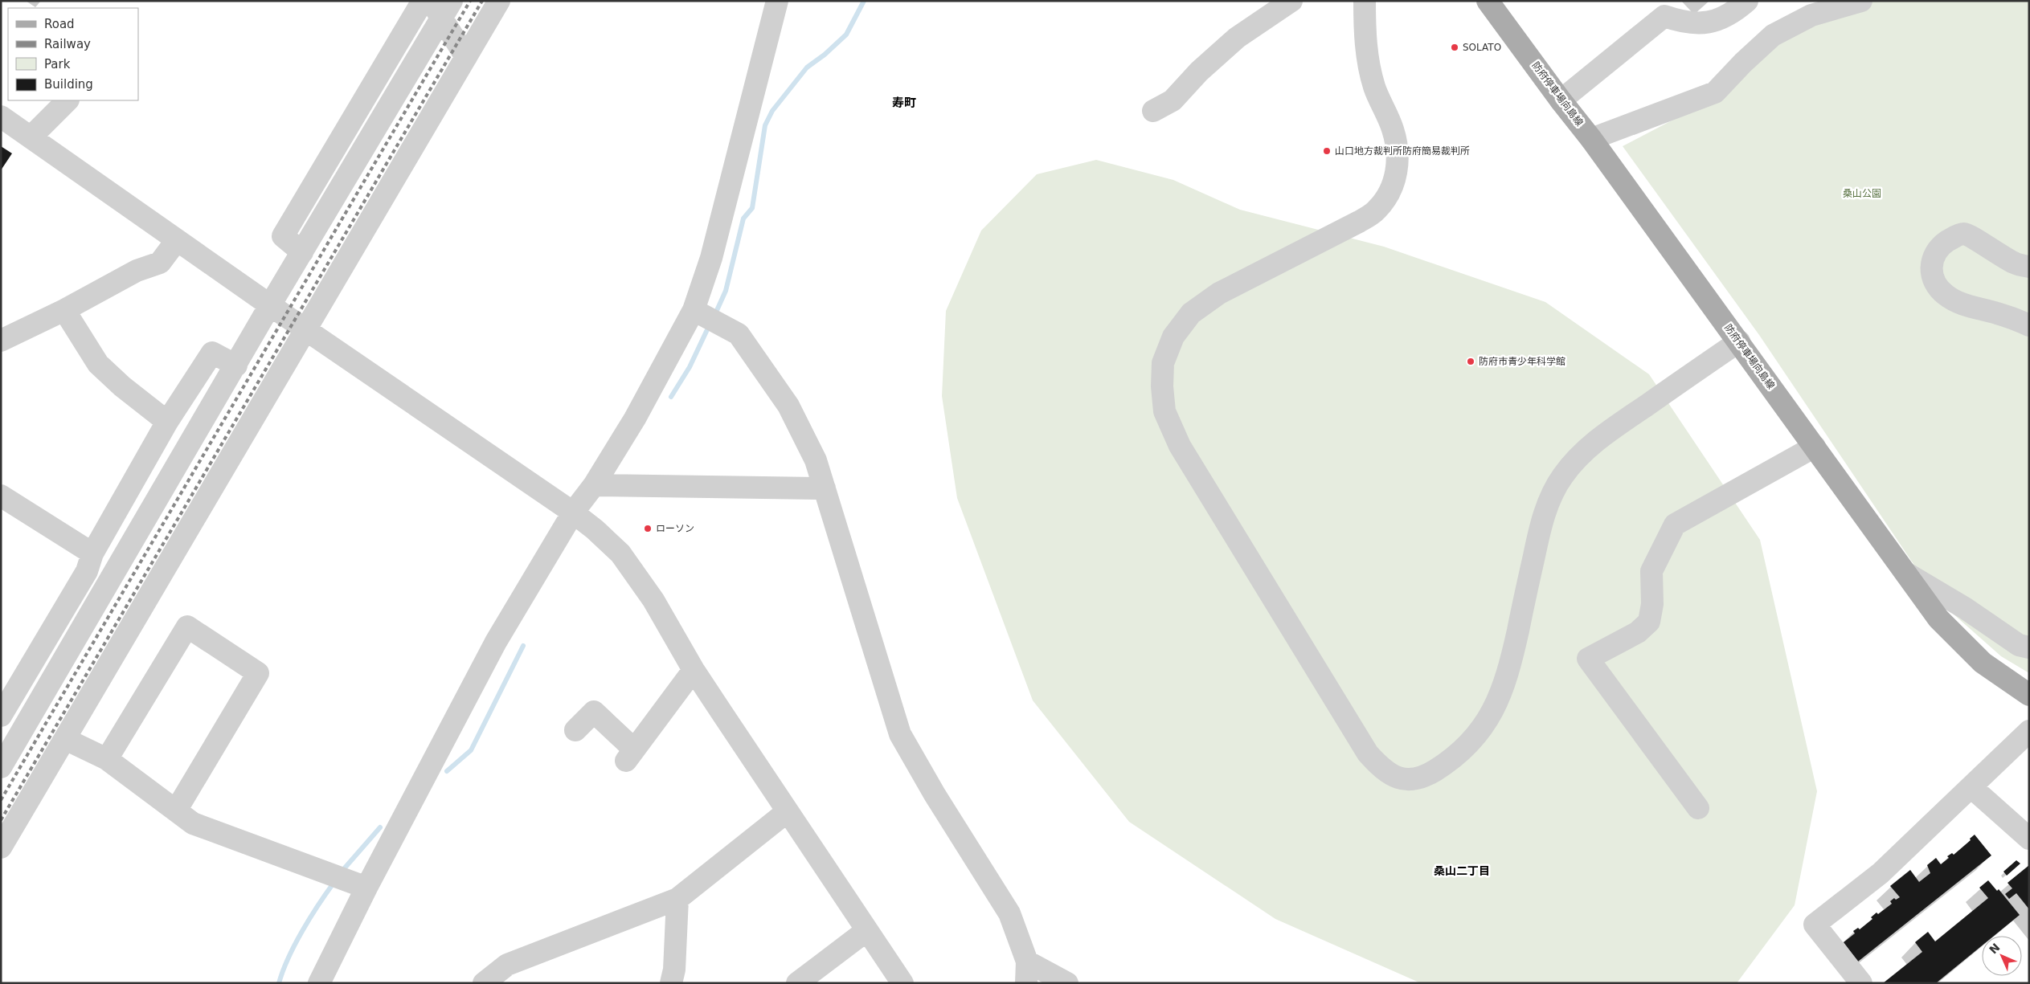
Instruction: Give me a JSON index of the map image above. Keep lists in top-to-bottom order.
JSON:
{
  "streets": {
    "main road": ["防府停車場向島線"]
  },
  "districts": ["寿町", "桑山二丁目"],
  "parks": ["桑山公園"],
  "places": [
    "SOLATO",
    "山口地方裁判所防府簡易裁判所",
    "防府市青少年科学館",
    "ローソン"
  ],
  "legend": [
    "Road",
    "Railway",
    "Park",
    "Building"
  ],
  "north": "top left"
}
